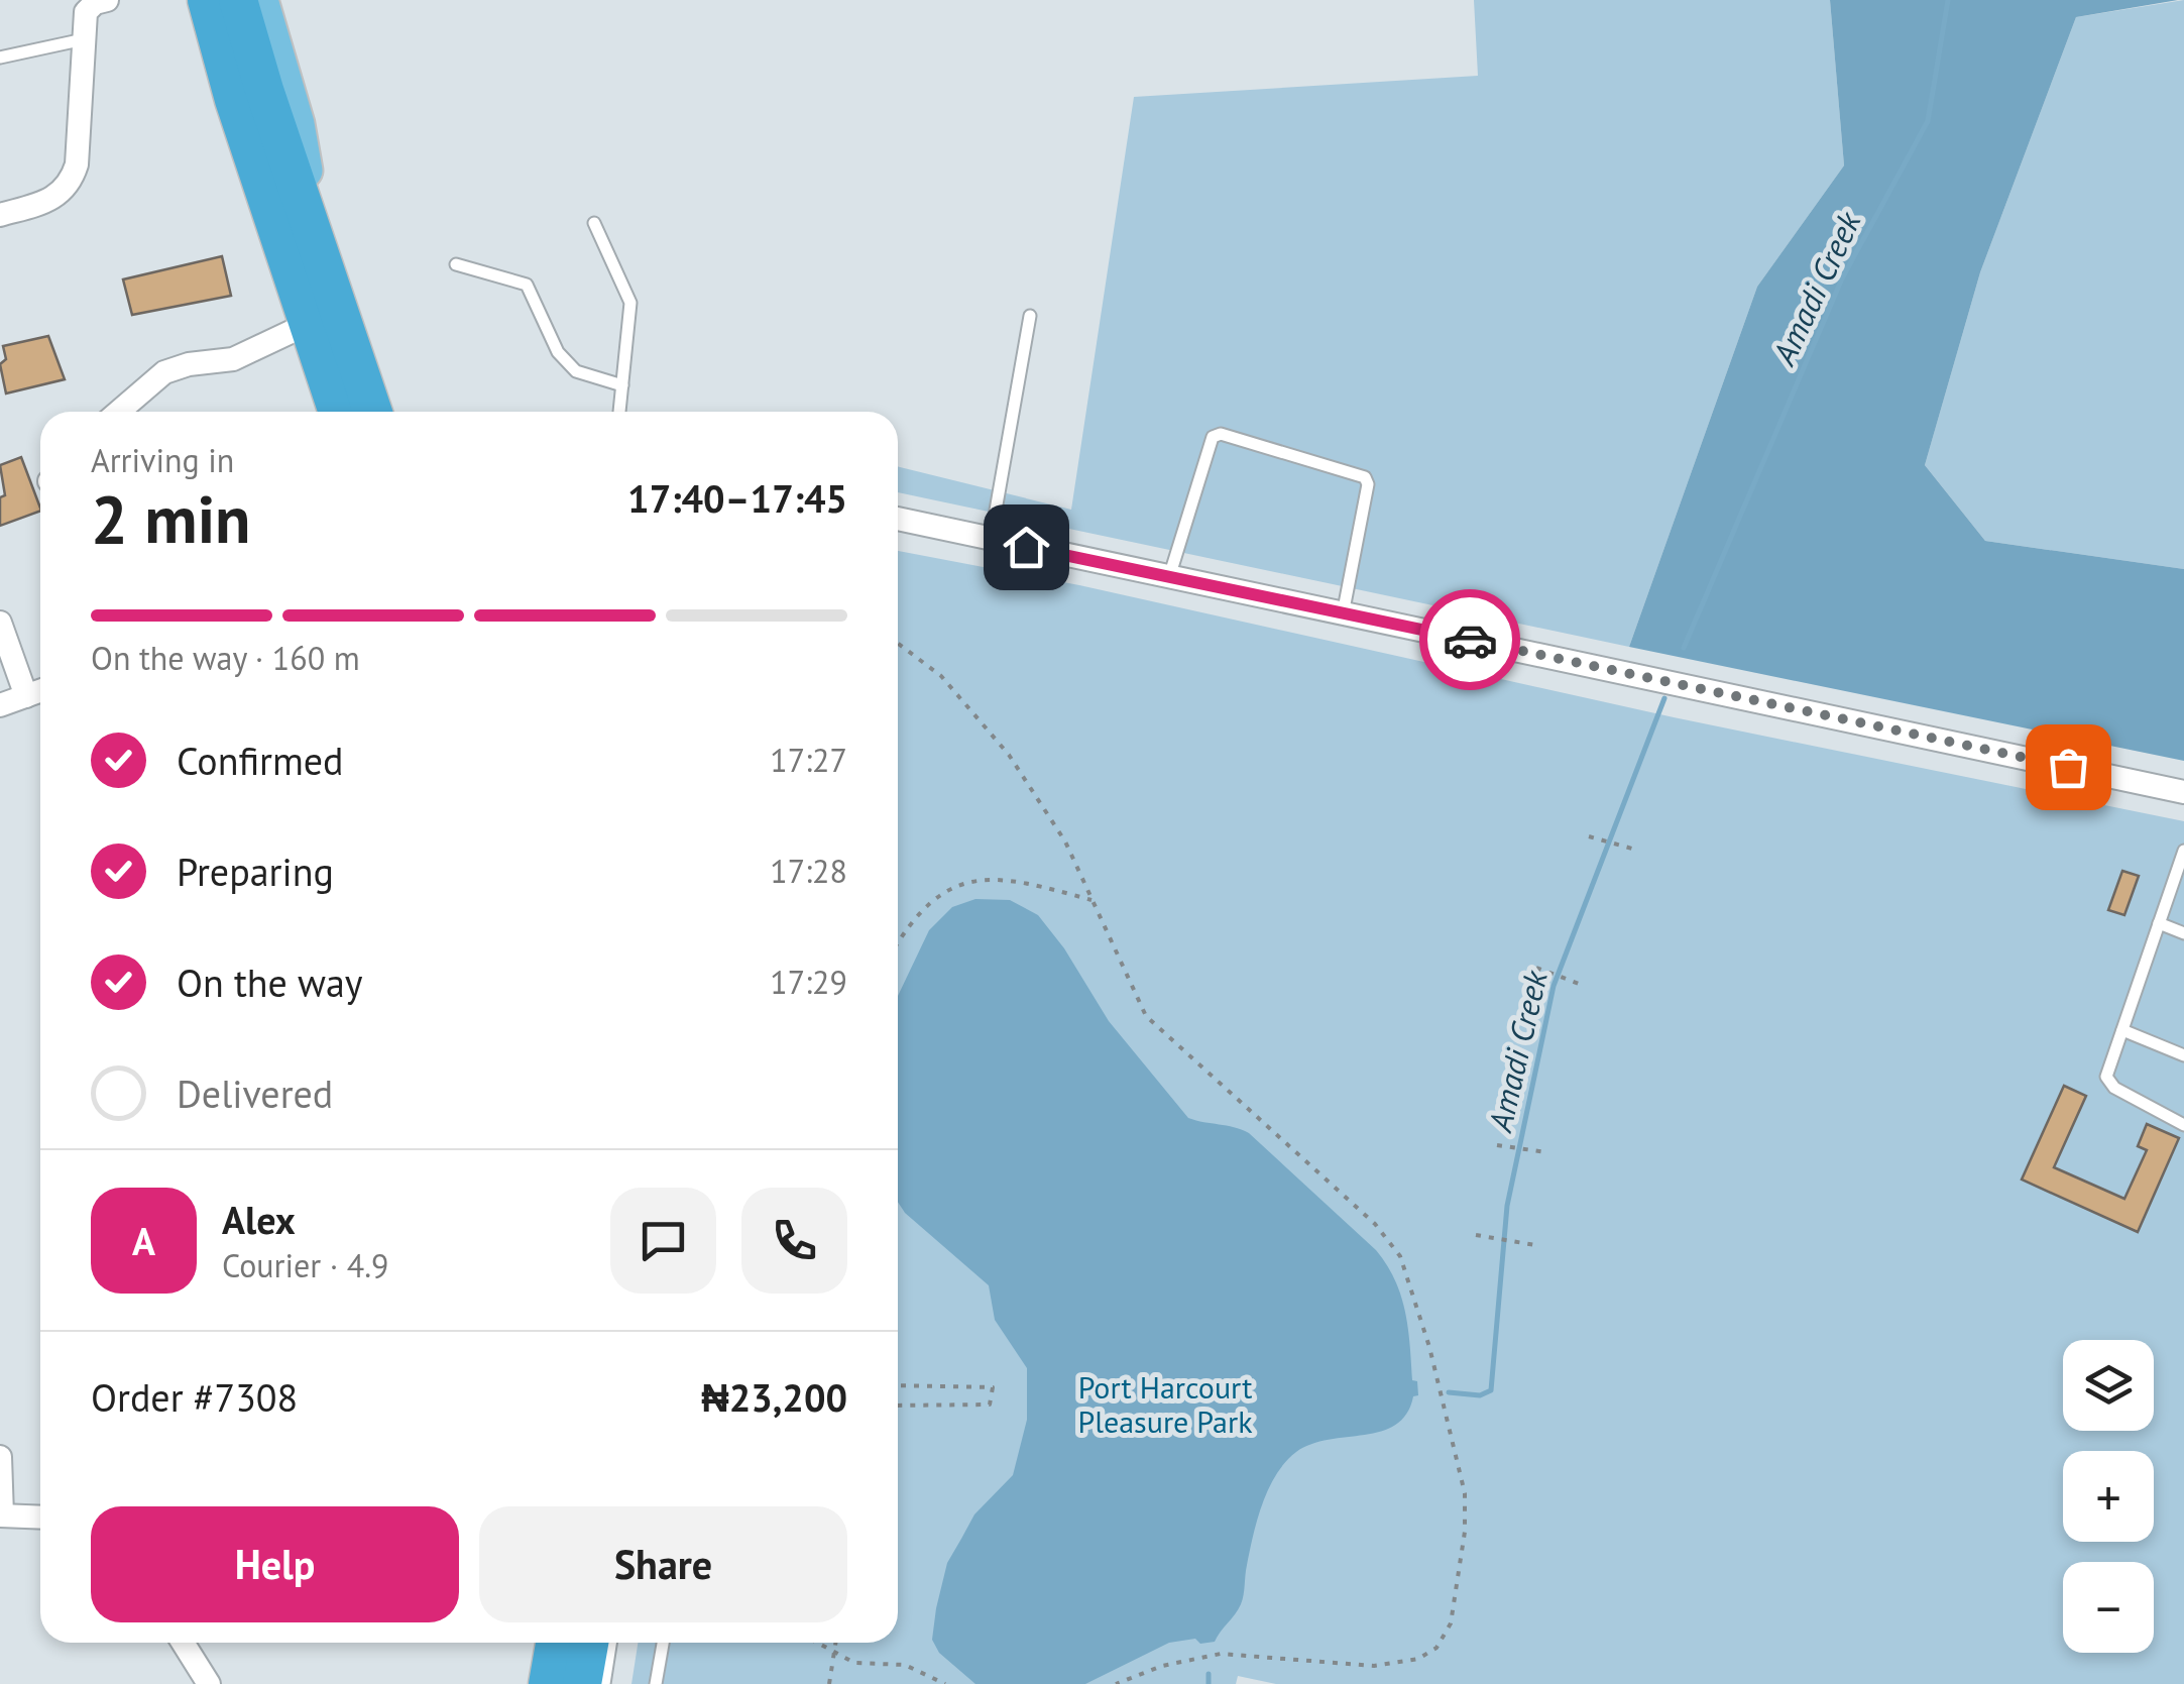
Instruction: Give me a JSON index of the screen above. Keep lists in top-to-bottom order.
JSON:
{
  "water": ["Amadi Creek"],
  "parks": ["Port Harcourt Pleasure Park"],
  "page": {
    "heading": ["2 min", "Arriving in", "17:40–17:45"],
    "panel": [
      "Alex",
      "Courier · 4.9",
      "Order #7308",
      "₦23,200"
    ],
    "bar": "On the way · 160 m",
    "list": [
      ["Confirmed", "17:27"],
      ["Preparing", "17:28"],
      ["On the way", "17:29"],
      "Delivered"
    ],
    "round": "A",
    "map_buttons": ["+", "−"],
    "buttons": ["Help", "Share"]
  }
}
